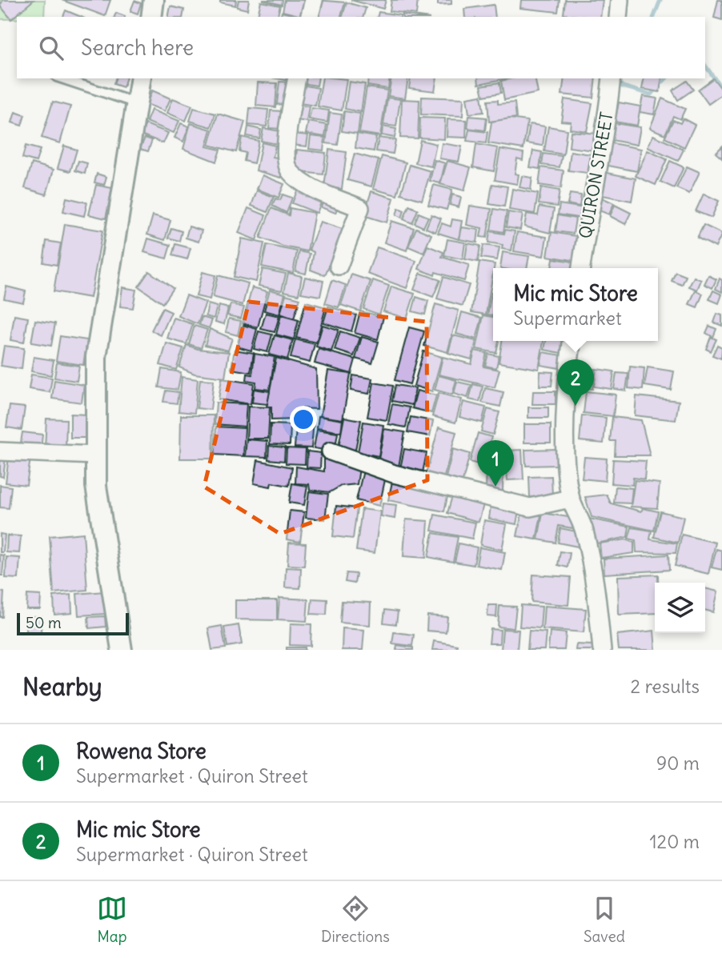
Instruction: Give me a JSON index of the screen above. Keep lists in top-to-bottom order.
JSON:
{
  "streets": {
    "street": ["QUIRON STREET"]
  },
  "scale_bar": "50 m",
  "page": {
    "search": "Search here",
    "popup": ["Mic mic Store", "Supermarket"],
    "pins": ["2", "1"],
    "scale": "50 m",
    "heading": ["Nearby", "2 results"],
    "list": [
      {
        "mark": "1",
        "name": "Rowena Store",
        "note": "Supermarket · Quiron Street",
        "value": "90 m"
      },
      {
        "mark": "2",
        "name": "Mic mic Store",
        "note": "Supermarket · Quiron Street",
        "value": "120 m"
      }
    ],
    "nav": ["Map", "Directions", "Saved"]
  }
}
